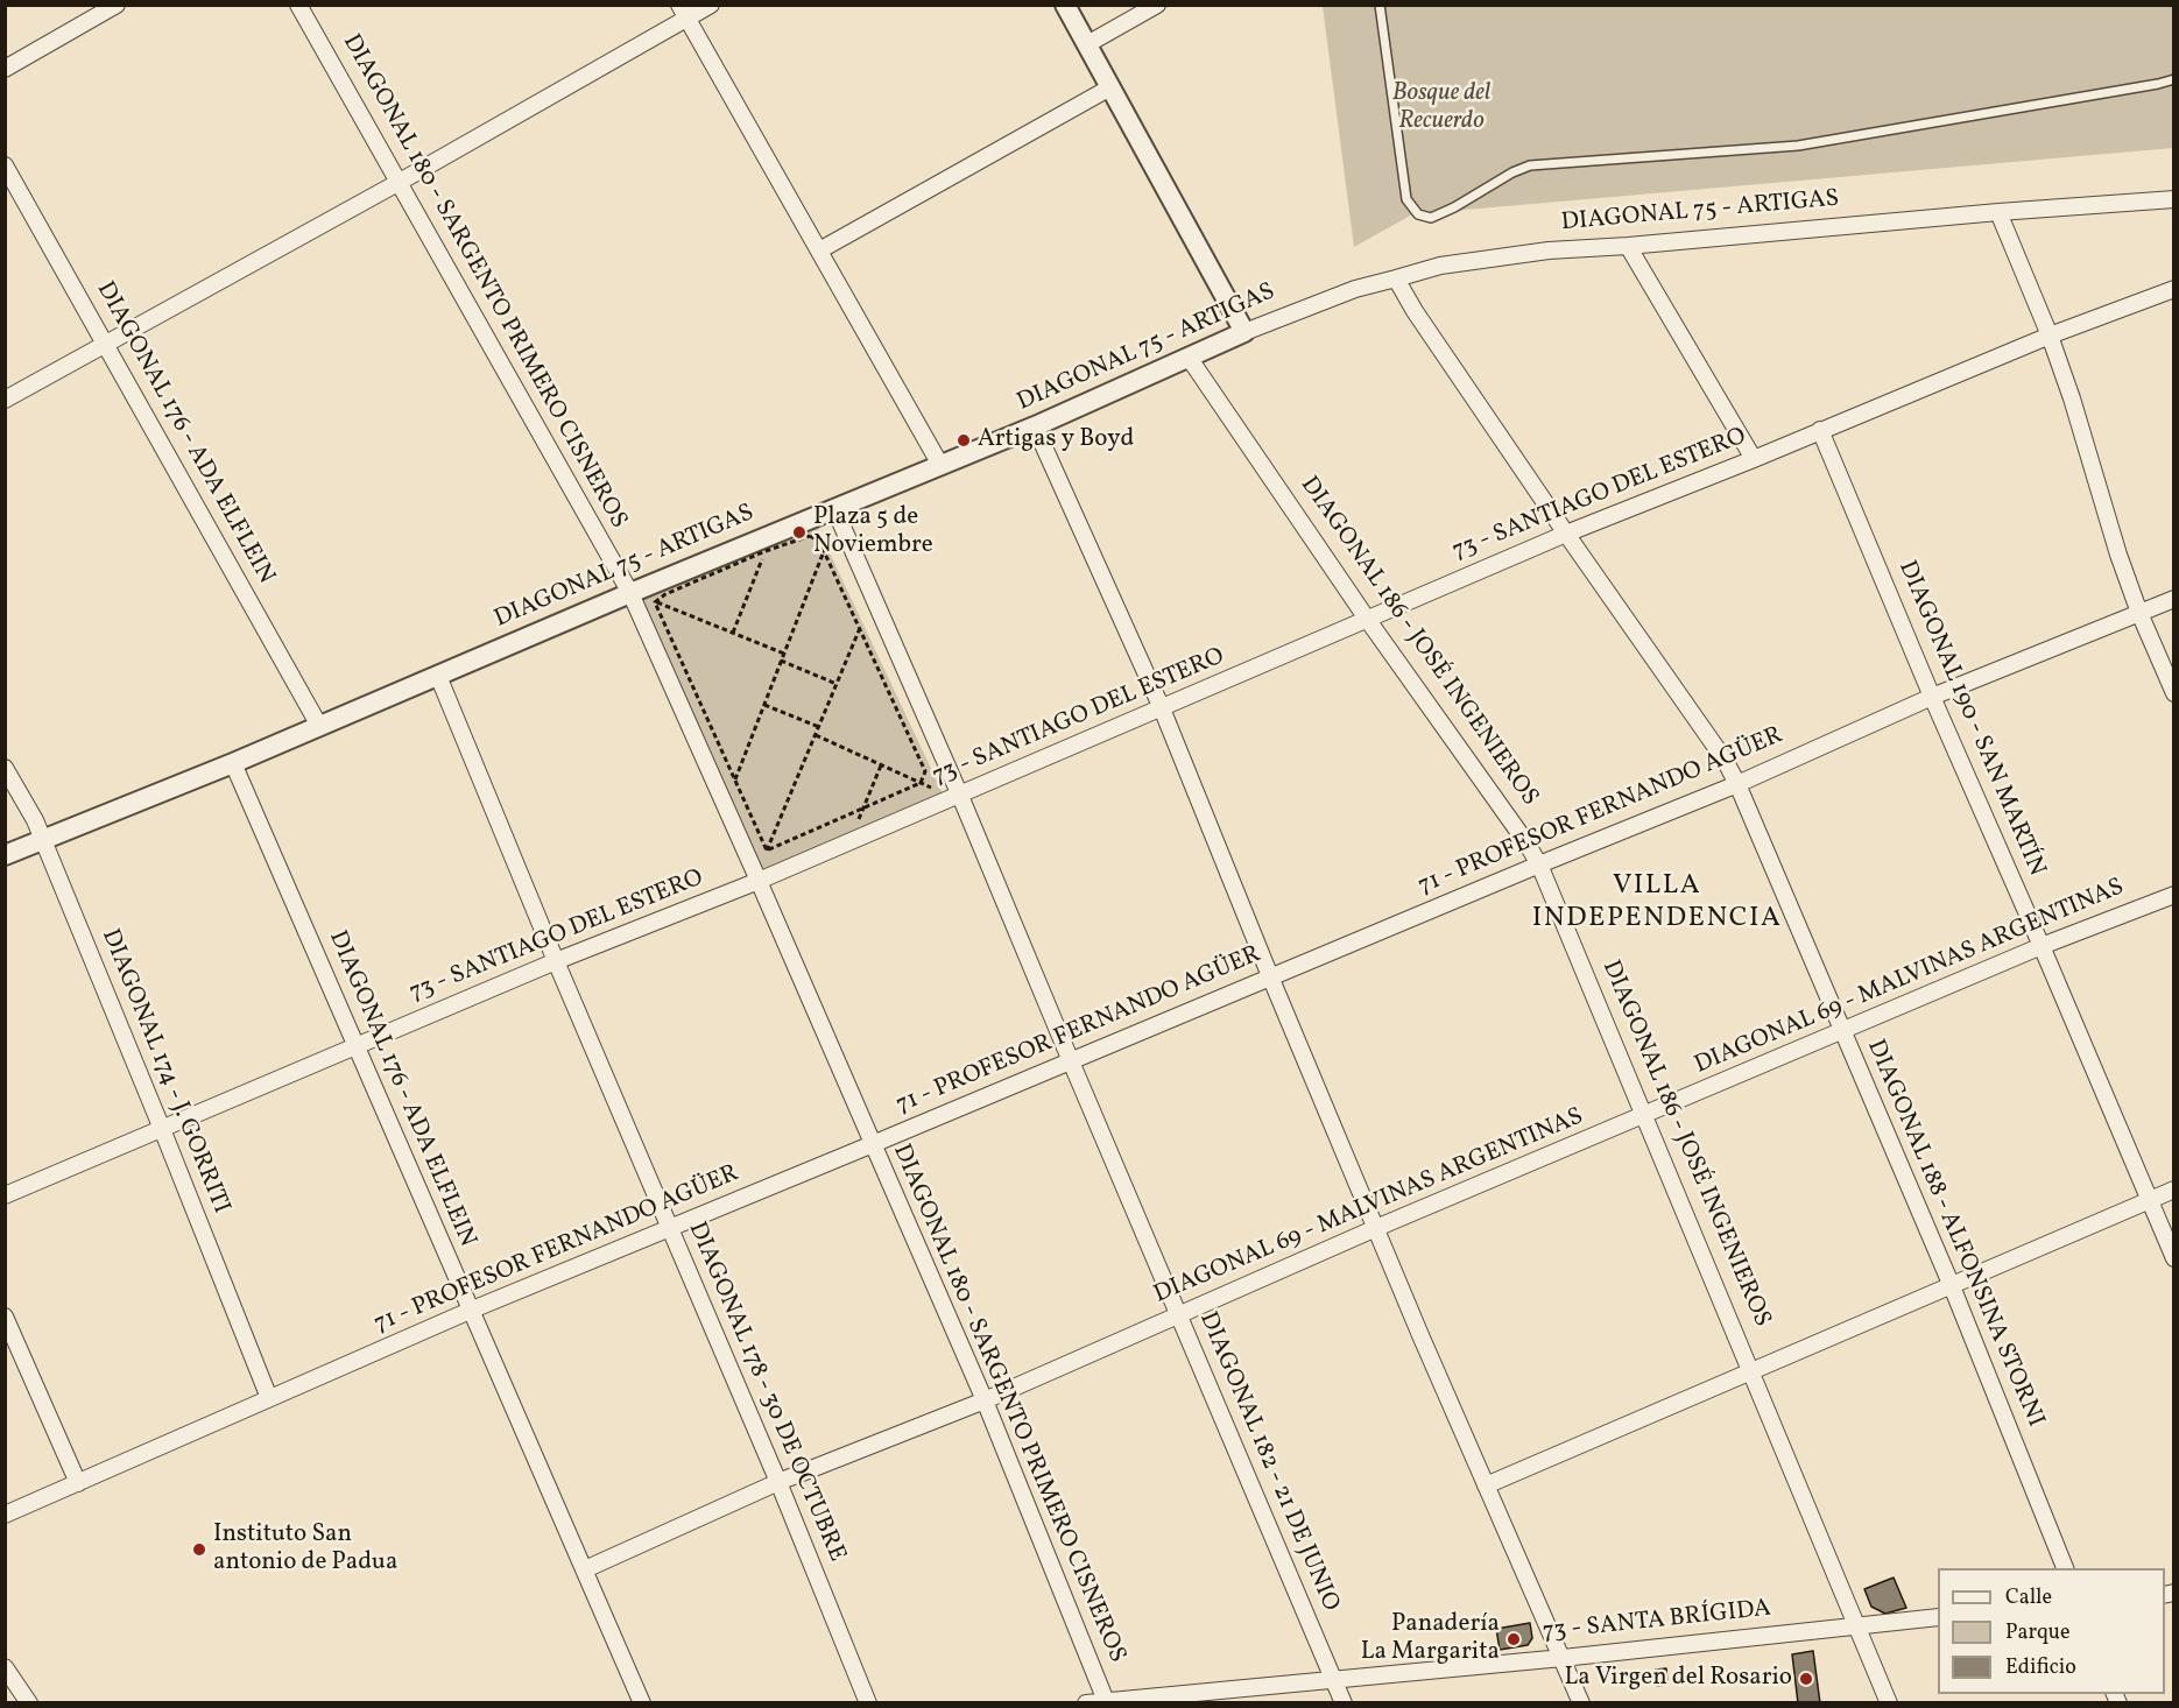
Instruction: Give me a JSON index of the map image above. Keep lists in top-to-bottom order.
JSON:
{
  "streets": {
    "street": [
      "DIAGONAL 75 - ARTIGAS",
      "DIAGONAL 180 - SARGENTO PRIMERO CISNEROS",
      "DIAGONAL 176 - ADA ELFLEIN",
      "73 - SANTIAGO DEL ESTERO",
      "DIAGONAL 186 - JOSÉ INGENIEROS",
      "DIAGONAL 190 - SAN MARTÍN",
      "71 - PROFESOR FERNANDO AGÜER",
      "DIAGONAL 69 - MALVINAS ARGENTINAS",
      "DIAGONAL 174 - J. GORRITI",
      "DIAGONAL 188 - ALFONSINA STORNI",
      "DIAGONAL 178 - 30 DE OCTUBRE",
      "DIAGONAL 182 - 21 DE JUNIO",
      "73 - SANTA BRÍGIDA"
    ]
  },
  "crossings": [
    ["DIAGONAL 75 - ARTIGAS", "DIAGONAL 180 - SARGENTO PRIMERO CISNEROS"],
    ["DIAGONAL 75 - ARTIGAS", "DIAGONAL 176 - ADA ELFLEIN"],
    ["DIAGONAL 75 - ARTIGAS", "DIAGONAL 186 - JOSÉ INGENIEROS"],
    ["DIAGONAL 75 - ARTIGAS", "DIAGONAL 174 - J. GORRITI"],
    ["DIAGONAL 75 - ARTIGAS", "DIAGONAL 188 - ALFONSINA STORNI"],
    ["DIAGONAL 75 - ARTIGAS", "DIAGONAL 178 - 30 DE OCTUBRE"],
    ["DIAGONAL 75 - ARTIGAS", "DIAGONAL 182 - 21 DE JUNIO"],
    ["DIAGONAL 180 - SARGENTO PRIMERO CISNEROS", "73 - SANTIAGO DEL ESTERO"],
    ["DIAGONAL 180 - SARGENTO PRIMERO CISNEROS", "71 - PROFESOR FERNANDO AGÜER"],
    ["DIAGONAL 180 - SARGENTO PRIMERO CISNEROS", "DIAGONAL 69 - MALVINAS ARGENTINAS"],
    ["DIAGONAL 180 - SARGENTO PRIMERO CISNEROS", "73 - SANTA BRÍGIDA"],
    ["DIAGONAL 176 - ADA ELFLEIN", "73 - SANTIAGO DEL ESTERO"],
    ["DIAGONAL 176 - ADA ELFLEIN", "71 - PROFESOR FERNANDO AGÜER"],
    ["DIAGONAL 176 - ADA ELFLEIN", "DIAGONAL 69 - MALVINAS ARGENTINAS"],
    ["73 - SANTIAGO DEL ESTERO", "DIAGONAL 186 - JOSÉ INGENIEROS"],
    ["73 - SANTIAGO DEL ESTERO", "DIAGONAL 190 - SAN MARTÍN"],
    ["73 - SANTIAGO DEL ESTERO", "DIAGONAL 174 - J. GORRITI"],
    ["73 - SANTIAGO DEL ESTERO", "DIAGONAL 188 - ALFONSINA STORNI"],
    ["73 - SANTIAGO DEL ESTERO", "DIAGONAL 178 - 30 DE OCTUBRE"],
    ["73 - SANTIAGO DEL ESTERO", "DIAGONAL 182 - 21 DE JUNIO"],
    ["DIAGONAL 186 - JOSÉ INGENIEROS", "71 - PROFESOR FERNANDO AGÜER"],
    ["DIAGONAL 186 - JOSÉ INGENIEROS", "DIAGONAL 69 - MALVINAS ARGENTINAS"],
    ["DIAGONAL 186 - JOSÉ INGENIEROS", "73 - SANTA BRÍGIDA"],
    ["DIAGONAL 190 - SAN MARTÍN", "71 - PROFESOR FERNANDO AGÜER"],
    ["DIAGONAL 190 - SAN MARTÍN", "DIAGONAL 69 - MALVINAS ARGENTINAS"],
    ["71 - PROFESOR FERNANDO AGÜER", "DIAGONAL 174 - J. GORRITI"],
    ["71 - PROFESOR FERNANDO AGÜER", "DIAGONAL 188 - ALFONSINA STORNI"],
    ["71 - PROFESOR FERNANDO AGÜER", "DIAGONAL 178 - 30 DE OCTUBRE"],
    ["71 - PROFESOR FERNANDO AGÜER", "DIAGONAL 182 - 21 DE JUNIO"],
    ["DIAGONAL 69 - MALVINAS ARGENTINAS", "DIAGONAL 188 - ALFONSINA STORNI"],
    ["DIAGONAL 69 - MALVINAS ARGENTINAS", "DIAGONAL 178 - 30 DE OCTUBRE"],
    ["DIAGONAL 69 - MALVINAS ARGENTINAS", "DIAGONAL 182 - 21 DE JUNIO"],
    ["DIAGONAL 182 - 21 DE JUNIO", "73 - SANTA BRÍGIDA"]
  ],
  "districts": ["VILLA INDEPENDENCIA"],
  "parks": ["Bosque del Recuerdo"],
  "places": [
    "Artigas y Boyd",
    "Plaza 5 de Noviembre",
    "Instituto San antonio de Padua",
    "Panadería La Margarita",
    "La Virgen del Rosario"
  ],
  "legend": ["Calle", "Parque", "Edificio"]
}
